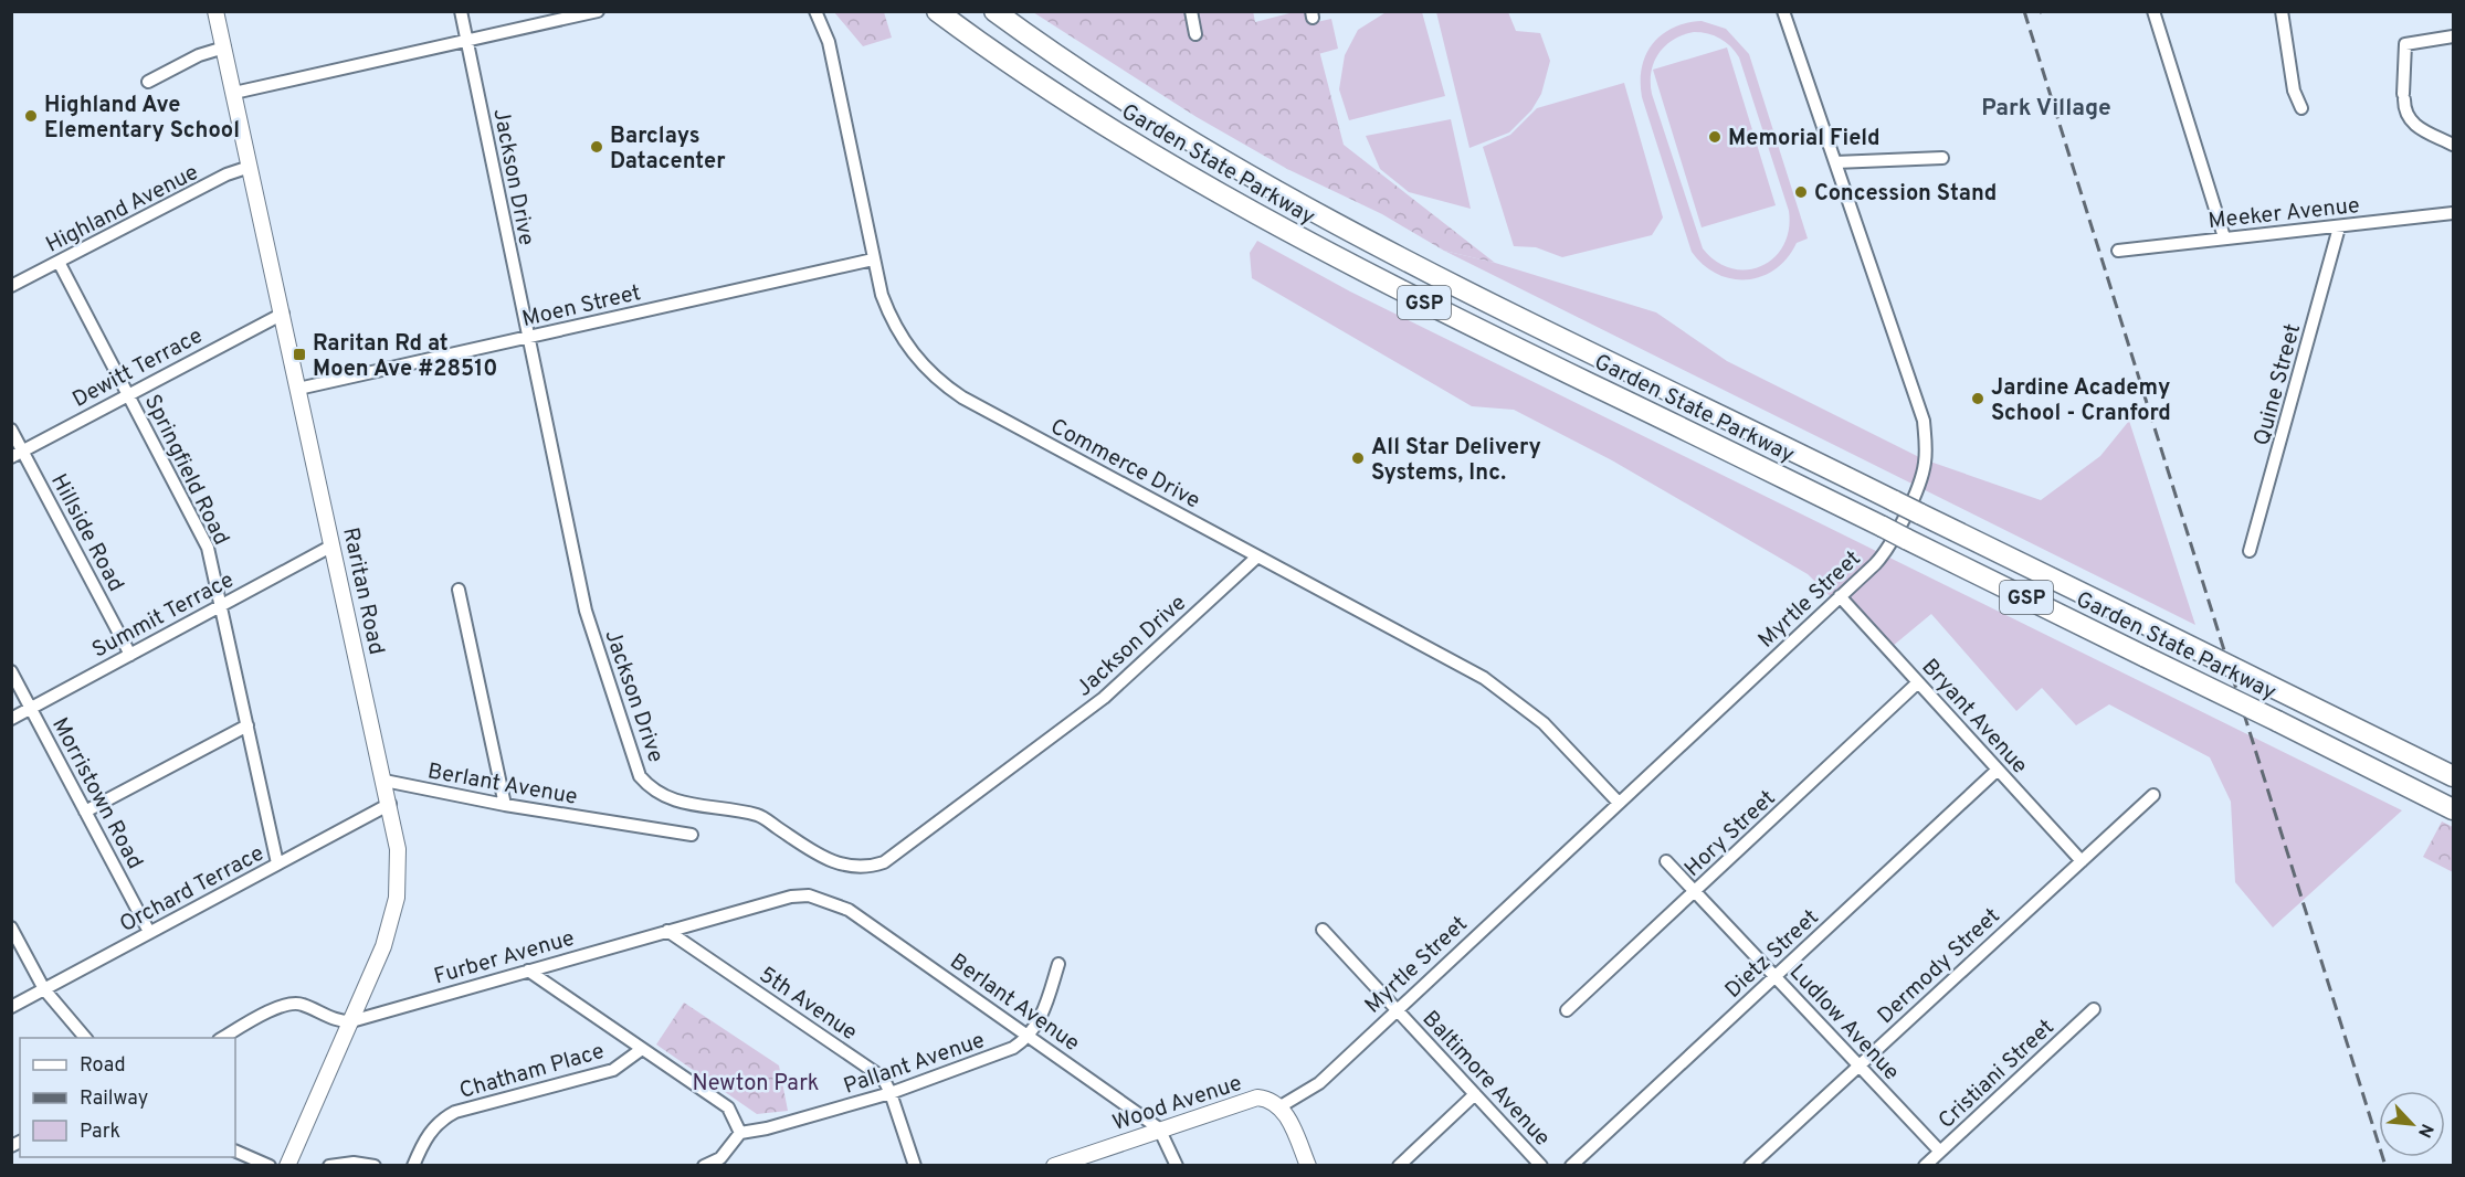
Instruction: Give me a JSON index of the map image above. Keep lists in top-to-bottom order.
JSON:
{
  "streets": {
    "highway": ["Garden State Parkway", "GSP"],
    "main road": ["Raritan Road", "Wood Avenue"],
    "street": [
      "Jackson Drive",
      "Highland Avenue",
      "Meeker Avenue",
      "Moen Street",
      "Dewitt Terrace",
      "Quine Street",
      "Commerce Drive",
      "Springfield Road",
      "Hillside Road",
      "Myrtle Street",
      "Summit Terrace",
      "Bryant Avenue",
      "Berlant Avenue",
      "Morristown Road",
      "Hory Street",
      "Orchard Terrace",
      "Dietz Street",
      "Furber Avenue",
      "Dermody Street",
      "5th Avenue",
      "Ludlow Avenue",
      "Pallant Avenue",
      "Chatham Place",
      "Cristiani Street",
      "Baltimore Avenue"
    ]
  },
  "crossings": [
    ["Jackson Drive", "Moen Street"],
    ["Jackson Drive", "Commerce Drive"],
    ["Highland Avenue", "Springfield Road"],
    ["Highland Avenue", "Raritan Road"],
    ["Meeker Avenue", "Quine Street"],
    ["Moen Street", "Commerce Drive"],
    ["Moen Street", "Raritan Road"],
    ["Dewitt Terrace", "Springfield Road"],
    ["Dewitt Terrace", "Hillside Road"],
    ["Dewitt Terrace", "Raritan Road"],
    ["Commerce Drive", "Myrtle Street"],
    ["Springfield Road", "Summit Terrace"],
    ["Springfield Road", "Orchard Terrace"],
    ["Hillside Road", "Summit Terrace"],
    ["Raritan Road", "Summit Terrace"],
    ["Raritan Road", "Berlant Avenue"],
    ["Raritan Road", "Orchard Terrace"],
    ["Raritan Road", "Furber Avenue"],
    ["Myrtle Street", "Bryant Avenue"],
    ["Myrtle Street", "Baltimore Avenue"],
    ["Myrtle Street", "Wood Avenue"],
    ["Summit Terrace", "Morristown Road"],
    ["Bryant Avenue", "Hory Street"],
    ["Bryant Avenue", "Dietz Street"],
    ["Bryant Avenue", "Dermody Street"],
    ["Berlant Avenue", "Furber Avenue"],
    ["Berlant Avenue", "Pallant Avenue"],
    ["Berlant Avenue", "Wood Avenue"],
    ["Morristown Road", "Orchard Terrace"],
    ["Hory Street", "Ludlow Avenue"],
    ["Dietz Street", "Ludlow Avenue"],
    ["Furber Avenue", "5th Avenue"],
    ["Dermody Street", "Ludlow Avenue"],
    ["5th Avenue", "Pallant Avenue"],
    ["Ludlow Avenue", "Cristiani Street"]
  ],
  "districts": ["Park Village"],
  "parks": ["Newton Park"],
  "places": {
    "other": [
      "Highland Ave Elementary School",
      "Memorial Field",
      "Barclays Datacenter",
      "Concession Stand",
      "Jardine Academy School - Cranford",
      "All Star Delivery Systems, Inc."
    ],
    "transit": ["Raritan Rd at Moen Ave #28510"]
  },
  "legend": ["Road", "Railway", "Park"],
  "north": "bottom right"
}
